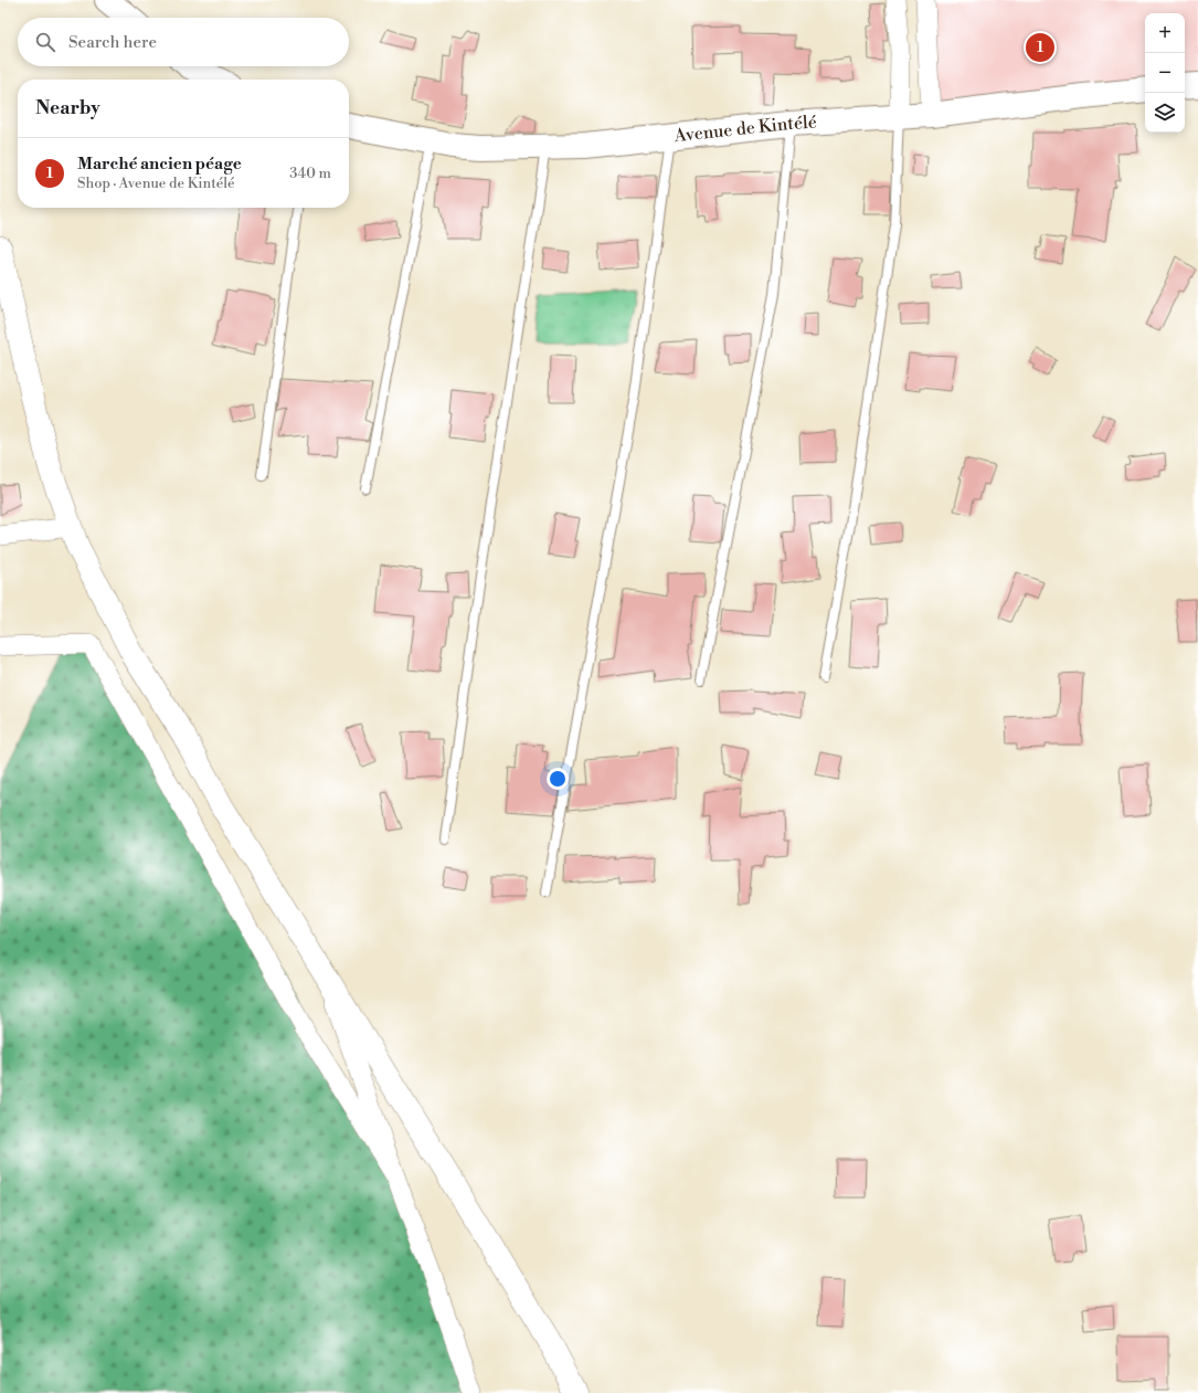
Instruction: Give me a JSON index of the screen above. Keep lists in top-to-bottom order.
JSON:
{
  "streets": {
    "main road": ["Avenue de Kintélé"]
  },
  "page": {
    "map_buttons": ["+", "−"],
    "search": "Search here",
    "pins": "1",
    "heading": "Nearby",
    "list": [
      {
        "mark": "1",
        "name": "Marché ancien péage",
        "note": "Shop · Avenue de Kintélé",
        "value": "340 m"
      }
    ]
  }
}
